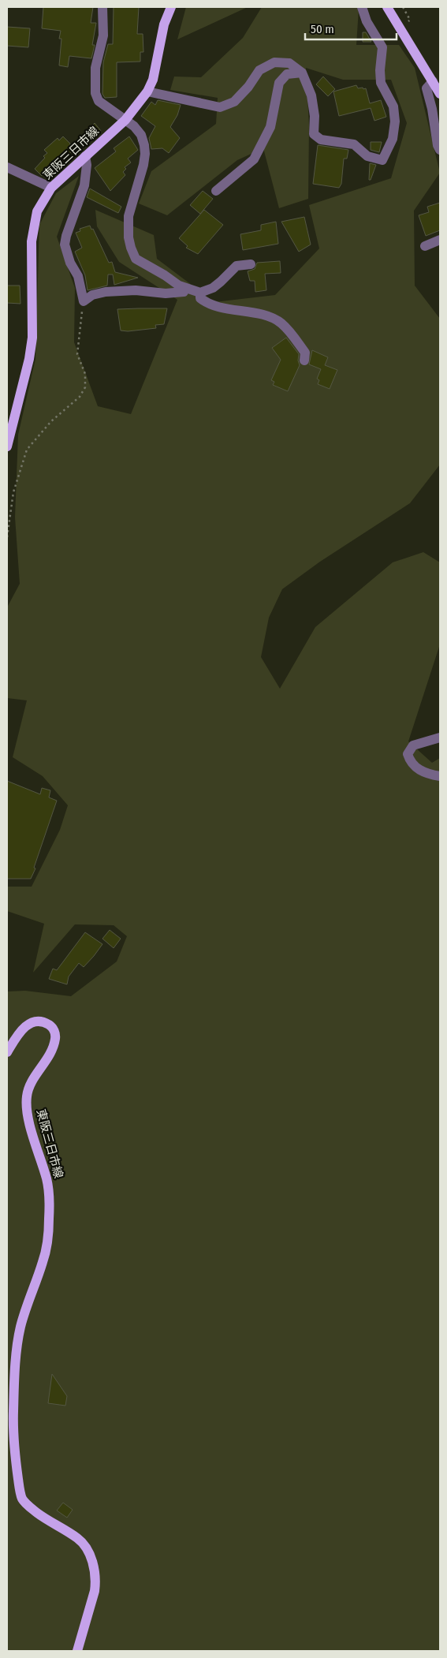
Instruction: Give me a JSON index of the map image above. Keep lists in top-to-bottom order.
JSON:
{
  "streets": {
    "main road": ["東阪三日市線"]
  },
  "scale_bar": "50 m"
}
